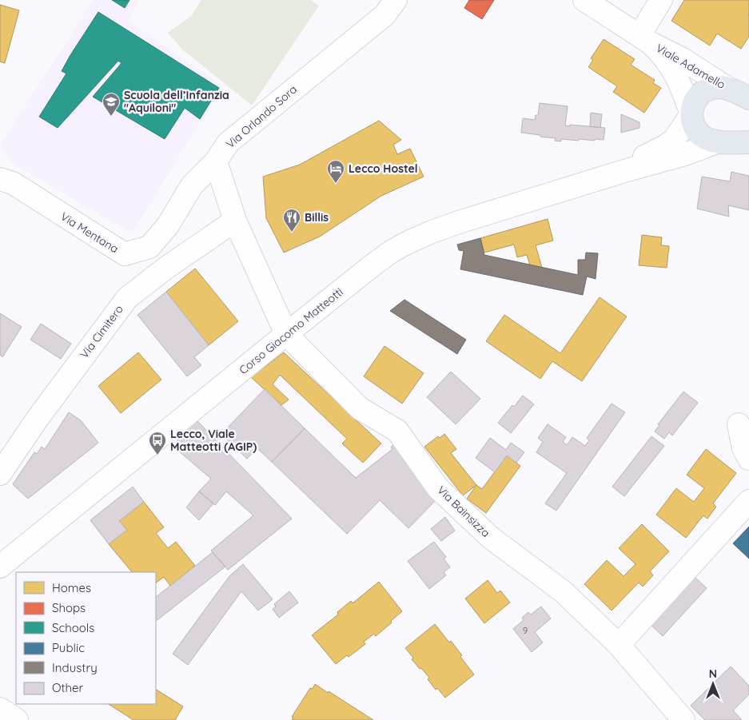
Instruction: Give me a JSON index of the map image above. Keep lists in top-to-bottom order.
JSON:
{
  "streets": {
    "street": [
      "Viale Adamello",
      "Via Orlando Sora",
      "Via Mentana",
      "Corso Giacomo Matteotti",
      "Via Cimitero",
      "Via Bainsizza"
    ]
  },
  "crossings": [
    ["Viale Adamello", "Corso Giacomo Matteotti"],
    ["Via Orlando Sora", "Via Mentana"],
    ["Corso Giacomo Matteotti", "Via Bainsizza"]
  ],
  "places": {
    "school or university": ["Scuola dell’Infanzia \"Aquiloni\""],
    "hotel": ["Lecco Hostel"],
    "restaurant": ["Billis"],
    "bus stop": ["Lecco, Viale Matteotti (AGIP)"]
  },
  "house_numbers": ["9"],
  "legend": [
    "Homes",
    "Shops",
    "Schools",
    "Public",
    "Industry",
    "Other"
  ],
  "north": "top"
}
